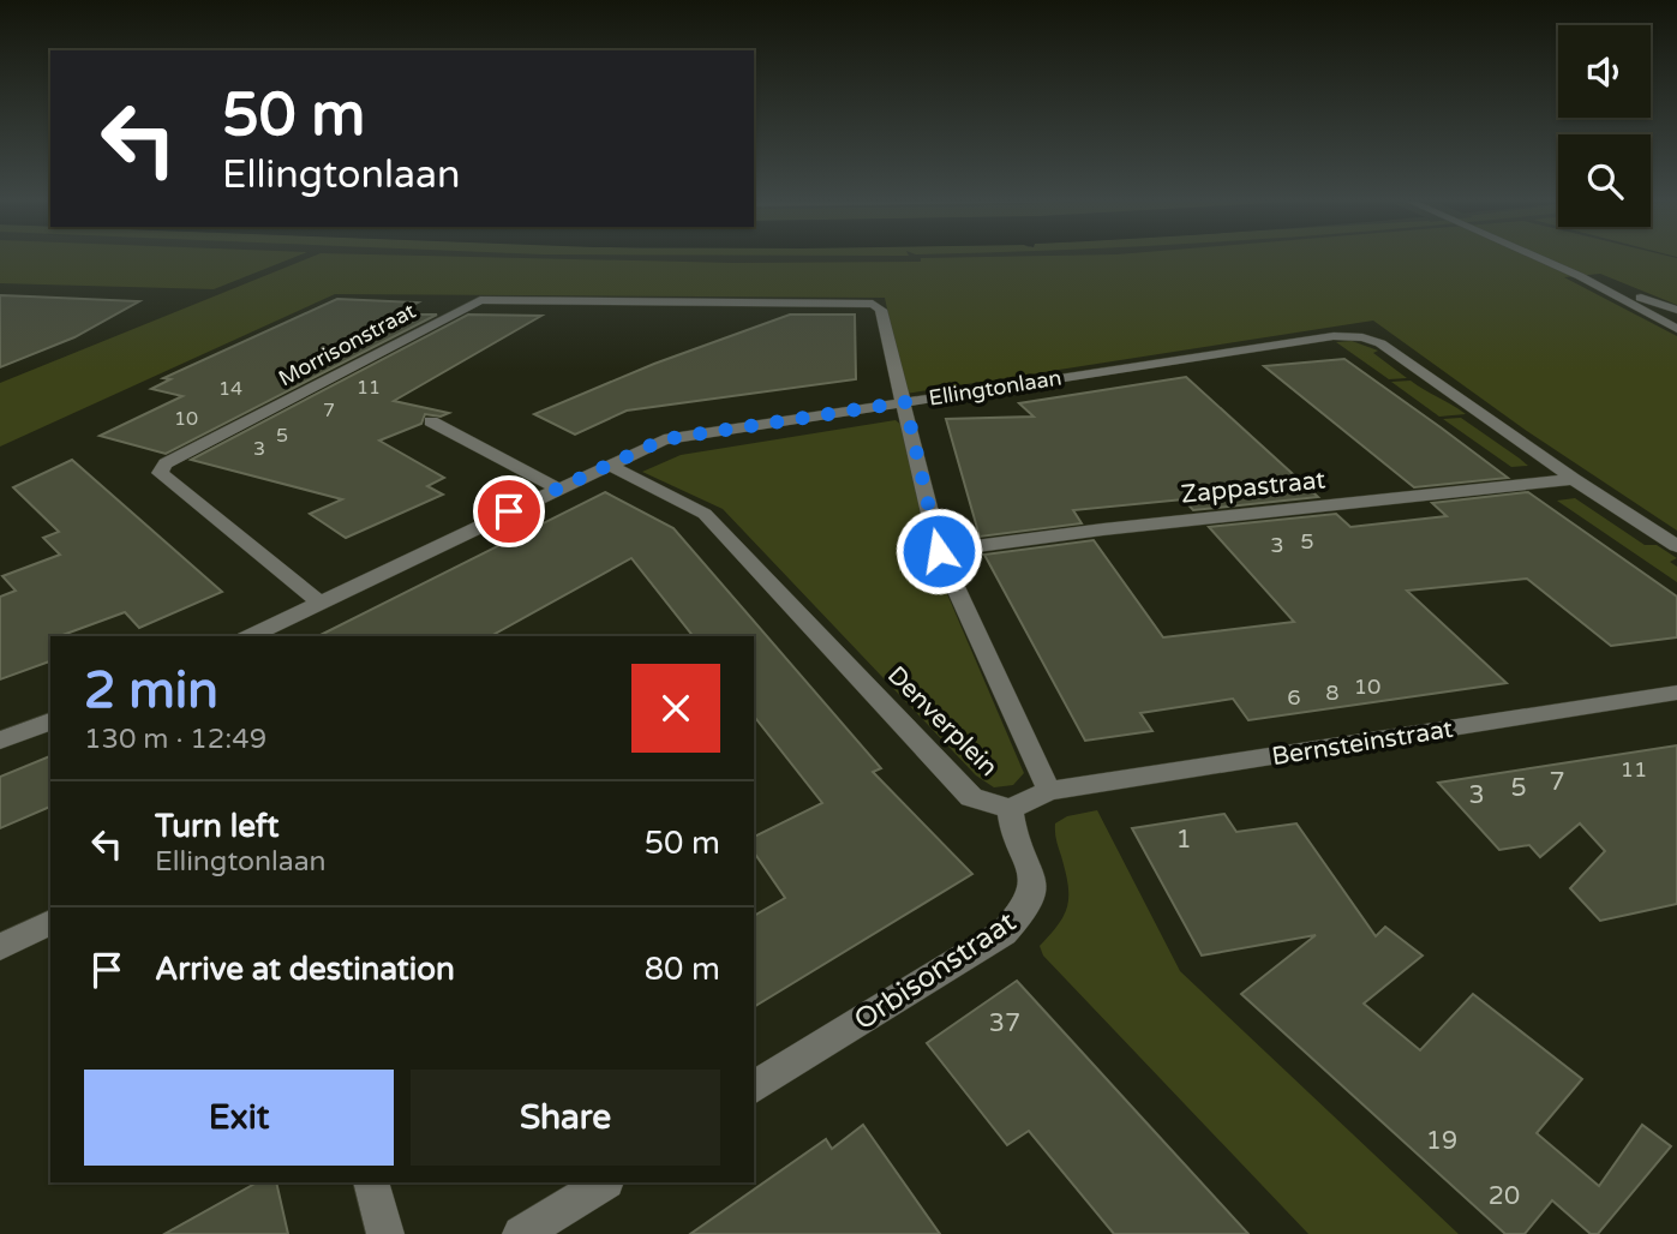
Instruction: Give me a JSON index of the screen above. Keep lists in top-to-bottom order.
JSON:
{
  "streets": {
    "street": [
      "Morrisonstraat",
      "Ellingtonlaan",
      "Zappastraat",
      "Denverplein",
      "Bernsteinstraat",
      "Orbisonstraat"
    ]
  },
  "crossings": [
    ["Morrisonstraat", "Ellingtonlaan"],
    ["Morrisonstraat", "Denverplein"],
    ["Ellingtonlaan", "Zappastraat"],
    ["Ellingtonlaan", "Denverplein"],
    ["Zappastraat", "Denverplein"],
    ["Denverplein", "Bernsteinstraat"],
    ["Denverplein", "Orbisonstraat"]
  ],
  "house_numbers": [
    "11",
    "14",
    "7",
    "10",
    "5",
    "3",
    "5",
    "3",
    "10",
    "8",
    "6",
    "11",
    "7",
    "5",
    "3",
    "1",
    "37",
    "19",
    "20"
  ],
  "page": {
    "turn": ["50 m", "Ellingtonlaan"],
    "heading": ["2 min", "130 m · 12:49"],
    "list": [
      {
        "name": "Turn left",
        "note": "Ellingtonlaan",
        "value": "50 m"
      },
      {
        "name": "Arrive at destination",
        "value": "80 m"
      }
    ],
    "buttons": ["Exit", "Share"]
  }
}
